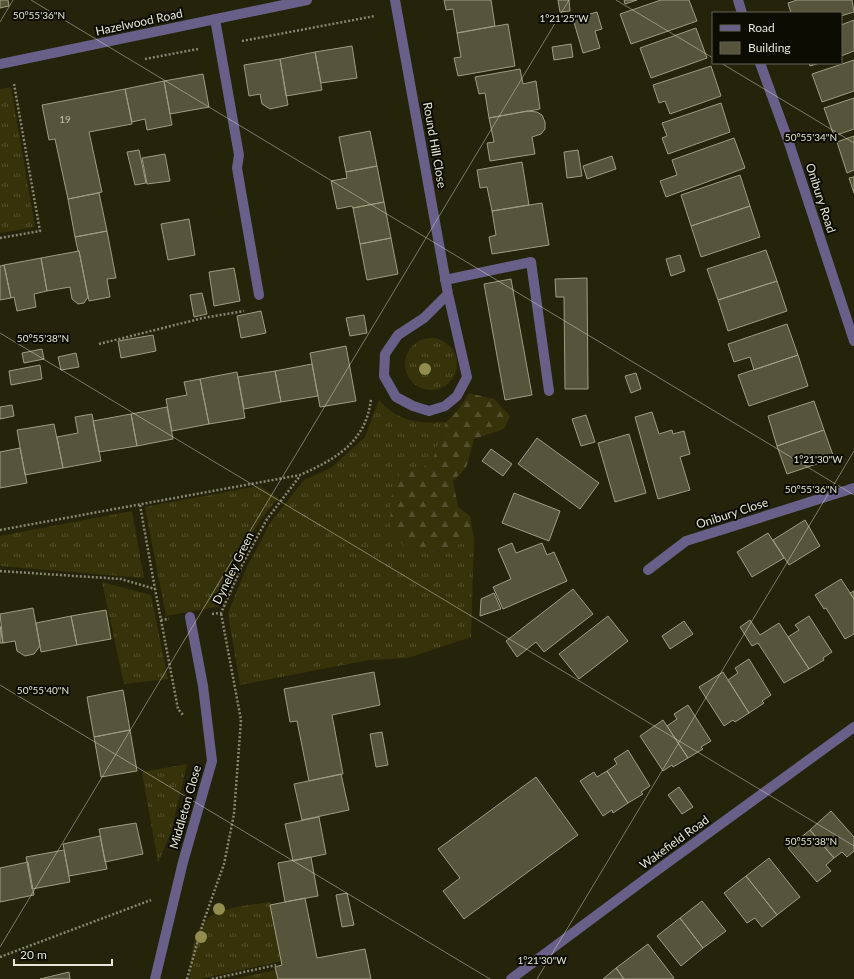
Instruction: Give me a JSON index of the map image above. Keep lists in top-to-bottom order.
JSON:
{
  "streets": {
    "street": [
      "Hazelwood Road",
      "Round Hill Close",
      "Onibury Road",
      "Onibury Close",
      "Middleton Close",
      "Wakefield Road"
    ],
    "path": ["Dyneley Green"]
  },
  "crossings": [
    ["Round Hill Close", "Dyneley Green"],
    ["Dyneley Green", "Middleton Close"]
  ],
  "house_numbers": ["19"],
  "legend": ["Road", "Building"],
  "scale_bar": "20 m",
  "coordinates": [
    "50°55'36\"N",
    "1°21'25\"W",
    "50°55'34\"N",
    "50°55'38\"N",
    "1°21'30\"W",
    "50°55'40\"N"
  ]
}
